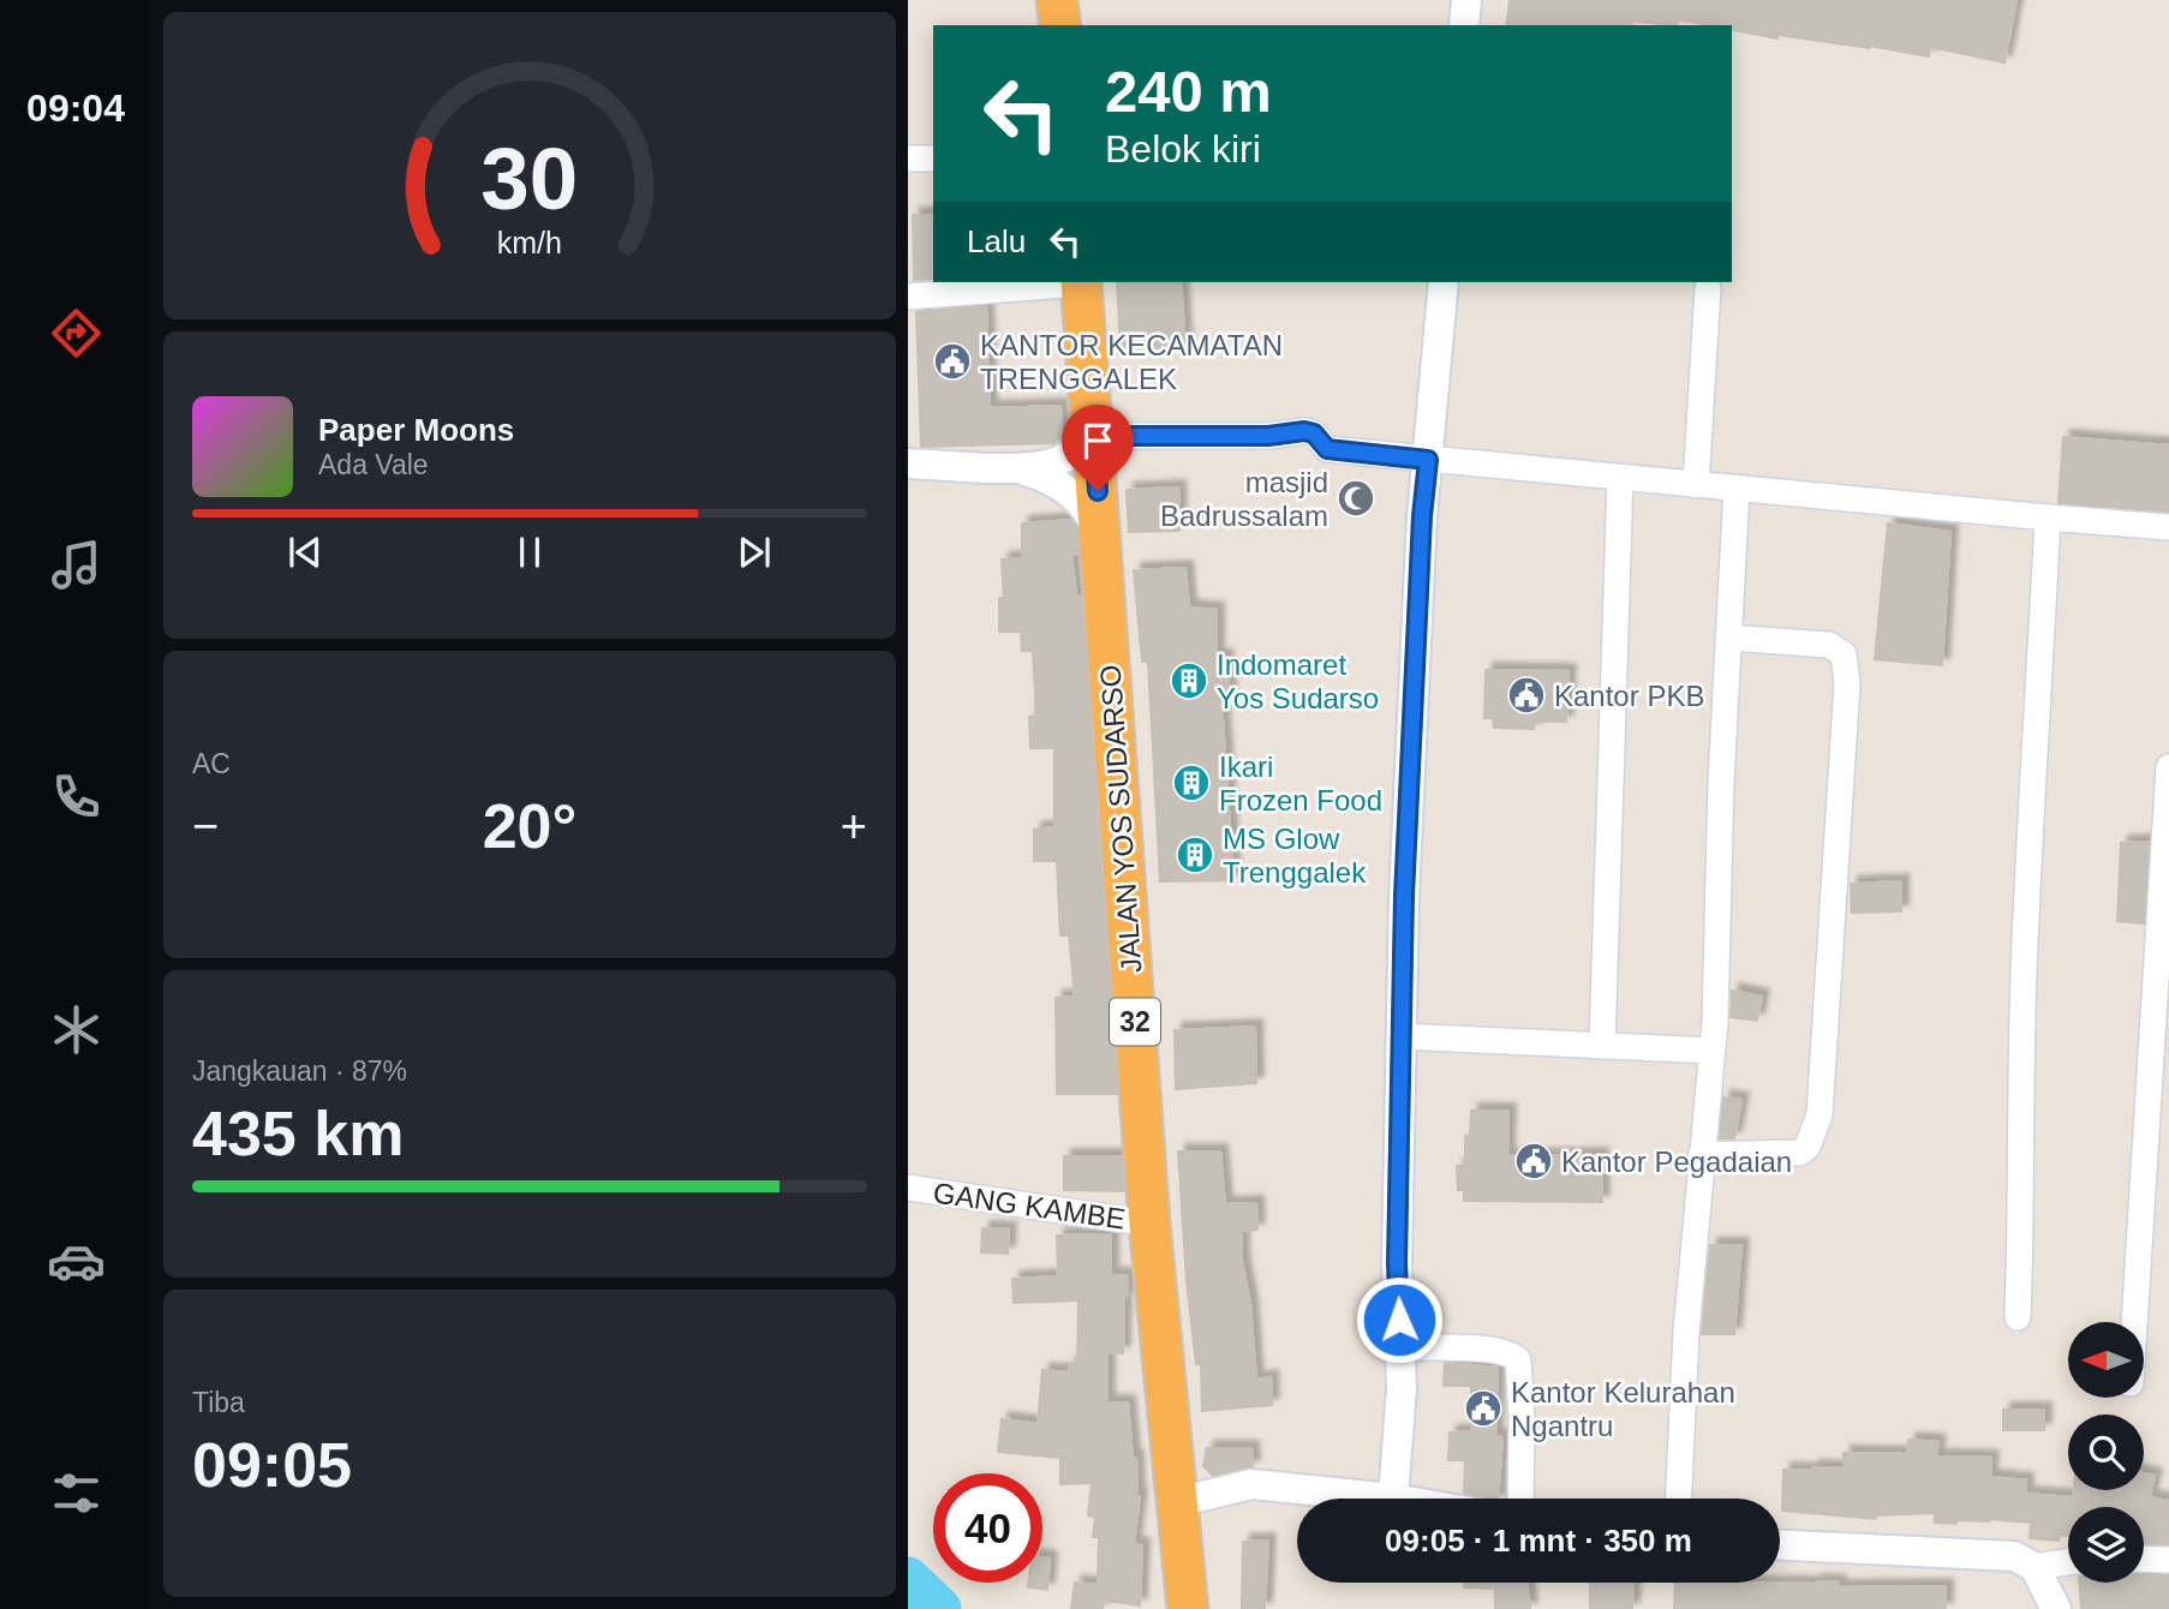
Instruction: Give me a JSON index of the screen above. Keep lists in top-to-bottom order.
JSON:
{
  "streets": {
    "highway": ["JALAN YOS SUDARSO", "32"],
    "street": ["GANG KAMBE"]
  },
  "crossings": [
    ["JALAN YOS SUDARSO", "GANG KAMBE"]
  ],
  "places": {
    "public building": [
      "KANTOR KECAMATAN TRENGGALEK",
      "Kantor PKB",
      "Kantor Pegadaian",
      "Kantor Kelurahan Ngantru"
    ],
    "mosque": ["masjid Badrussalam"],
    "building": ["Indomaret Yos Sudarso", "Ikari Frozen Food", "MS Glow Trenggalek"]
  },
  "north": "left",
  "page": {
    "tabs": "09:04",
    "turn": ["240 m", "Belok kiri"],
    "then": "Lalu",
    "song": ["Paper Moons", "Ada Vale"],
    "tile": [
      "AC",
      ["Jangkauan · 87%", "435 km"],
      ["Tiba", "09:05"]
    ],
    "heat": ["−", "20°", "+"],
    "limit": "40",
    "trip": "09:05 · 1 mnt · 350 m",
    "gauge": ["30", "km/h"]
  }
}
